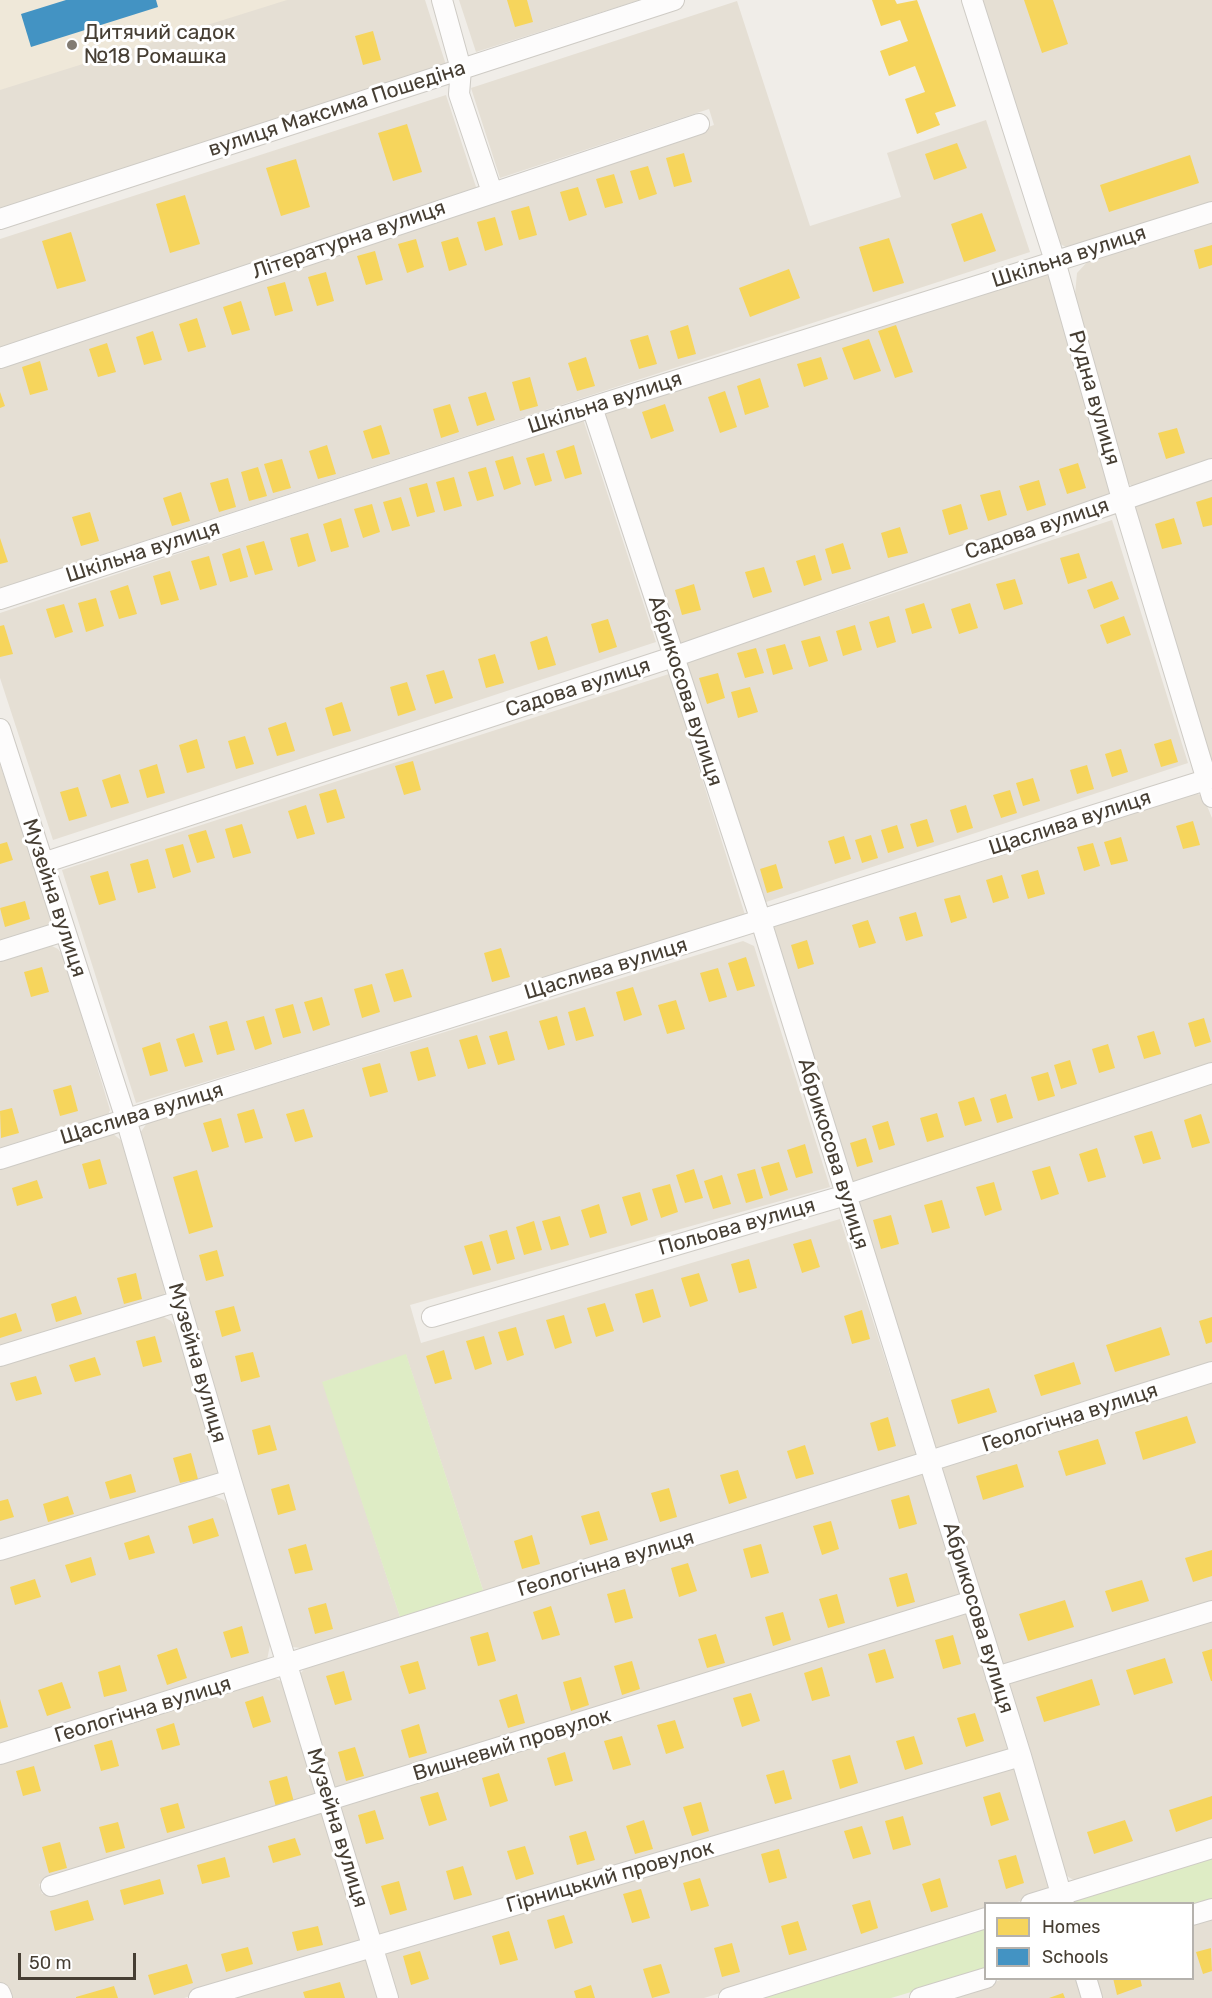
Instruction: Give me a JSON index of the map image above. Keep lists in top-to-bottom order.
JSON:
{
  "streets": {
    "street": [
      "вулиця Максима Пошедіна",
      "Літературна вулиця",
      "Шкільна вулиця",
      "Рудна вулиця",
      "Садова вулиця",
      "Абрикосова вулиця",
      "Щаслива вулиця",
      "Музейна вулиця",
      "Польова вулиця",
      "Геологічна вулиця",
      "Вишневий провулок",
      "Гірницький провулок"
    ]
  },
  "crossings": [
    ["Шкільна вулиця", "Рудна вулиця"],
    ["Шкільна вулиця", "Абрикосова вулиця"],
    ["Рудна вулиця", "Садова вулиця"],
    ["Рудна вулиця", "Щаслива вулиця"],
    ["Садова вулиця", "Абрикосова вулиця"],
    ["Садова вулиця", "Музейна вулиця"],
    ["Абрикосова вулиця", "Щаслива вулиця"],
    ["Абрикосова вулиця", "Польова вулиця"],
    ["Абрикосова вулиця", "Геологічна вулиця"],
    ["Абрикосова вулиця", "Вишневий провулок"],
    ["Абрикосова вулиця", "Гірницький провулок"],
    ["Щаслива вулиця", "Музейна вулиця"],
    ["Музейна вулиця", "Геологічна вулиця"],
    ["Музейна вулиця", "Вишневий провулок"],
    ["Музейна вулиця", "Гірницький провулок"]
  ],
  "places": ["Дитячий садок №18 Ромашка"],
  "legend": ["Homes", "Schools"],
  "scale_bar": "50 m"
}
